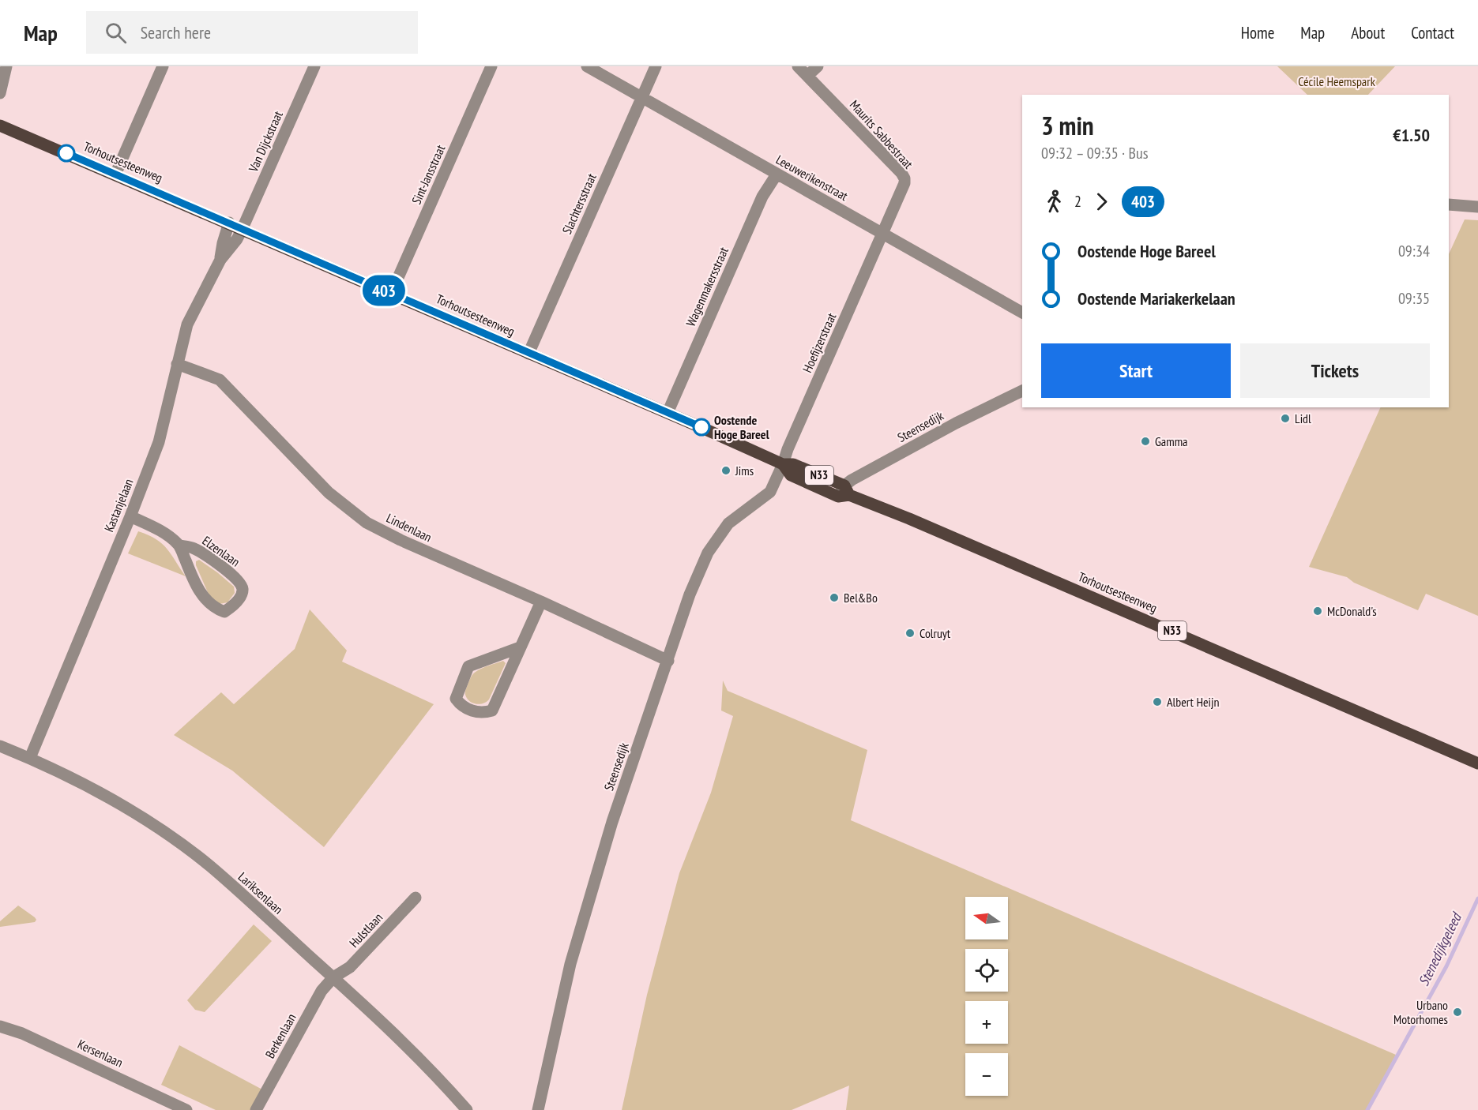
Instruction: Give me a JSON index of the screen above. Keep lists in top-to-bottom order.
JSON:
{
  "streets": {
    "main road": ["Torhoutsesteenweg", "N33"],
    "street": [
      "Maurits Sabbestraat",
      "Van Dijckstraat",
      "Sint-Jansstraat",
      "Leeuwerikenstraat",
      "Slachtersstraat",
      "Wagenmakersstraat",
      "Hoefijzerstraat",
      "Steensedijk",
      "Kastanjelaan",
      "Lindenlaan",
      "Elzenlaan",
      "Lariksenlaan",
      "Hulstlaan",
      "Berkenlaan",
      "Kersenlaan"
    ]
  },
  "crossings": [
    ["Maurits Sabbestraat", "Leeuwerikenstraat"],
    ["Maurits Sabbestraat", "Hoefijzerstraat"],
    ["Van Dijckstraat", "Torhoutsesteenweg"],
    ["Van Dijckstraat", "Kastanjelaan"],
    ["Torhoutsesteenweg", "Sint-Jansstraat"],
    ["Torhoutsesteenweg", "Slachtersstraat"],
    ["Torhoutsesteenweg", "Wagenmakersstraat"],
    ["Torhoutsesteenweg", "Hoefijzerstraat"],
    ["Torhoutsesteenweg", "Steensedijk"],
    ["Torhoutsesteenweg", "Kastanjelaan"],
    ["Leeuwerikenstraat", "Slachtersstraat"],
    ["Leeuwerikenstraat", "Wagenmakersstraat"],
    ["Leeuwerikenstraat", "Hoefijzerstraat"],
    ["Hoefijzerstraat", "Steensedijk"],
    ["Steensedijk", "Lindenlaan"],
    ["Kastanjelaan", "Lindenlaan"],
    ["Kastanjelaan", "Elzenlaan"],
    ["Kastanjelaan", "Lariksenlaan"],
    ["Lariksenlaan", "Hulstlaan"],
    ["Lariksenlaan", "Berkenlaan"],
    ["Hulstlaan", "Berkenlaan"]
  ],
  "water": ["Stenedijkgeleed"],
  "parks": ["Cécile Heemspark"],
  "places": [
    "Lidl",
    "Oostende Hoge Bareel",
    "Gamma",
    "Jims",
    "Bel&Bo",
    "McDonald's",
    "Colruyt",
    "Albert Heijn",
    "Urbano Motorhomes"
  ],
  "lines": ["bus line 403"],
  "north": "left",
  "page": {
    "header": "Map",
    "search": "Search here",
    "nav": [
      "Home",
      "Map",
      "About",
      "Contact"
    ],
    "on_map": "403",
    "heading": ["3 min", "09:32 – 09:35 · Bus", "€1.50"],
    "legs": ["2", "403"],
    "list": [
      {
        "name": "Oostende Hoge Bareel",
        "value": "09:34"
      },
      {
        "name": "Oostende Mariakerkelaan",
        "value": "09:35"
      }
    ],
    "buttons": ["Start", "Tickets"],
    "map_buttons": ["+", "−"]
  }
}
